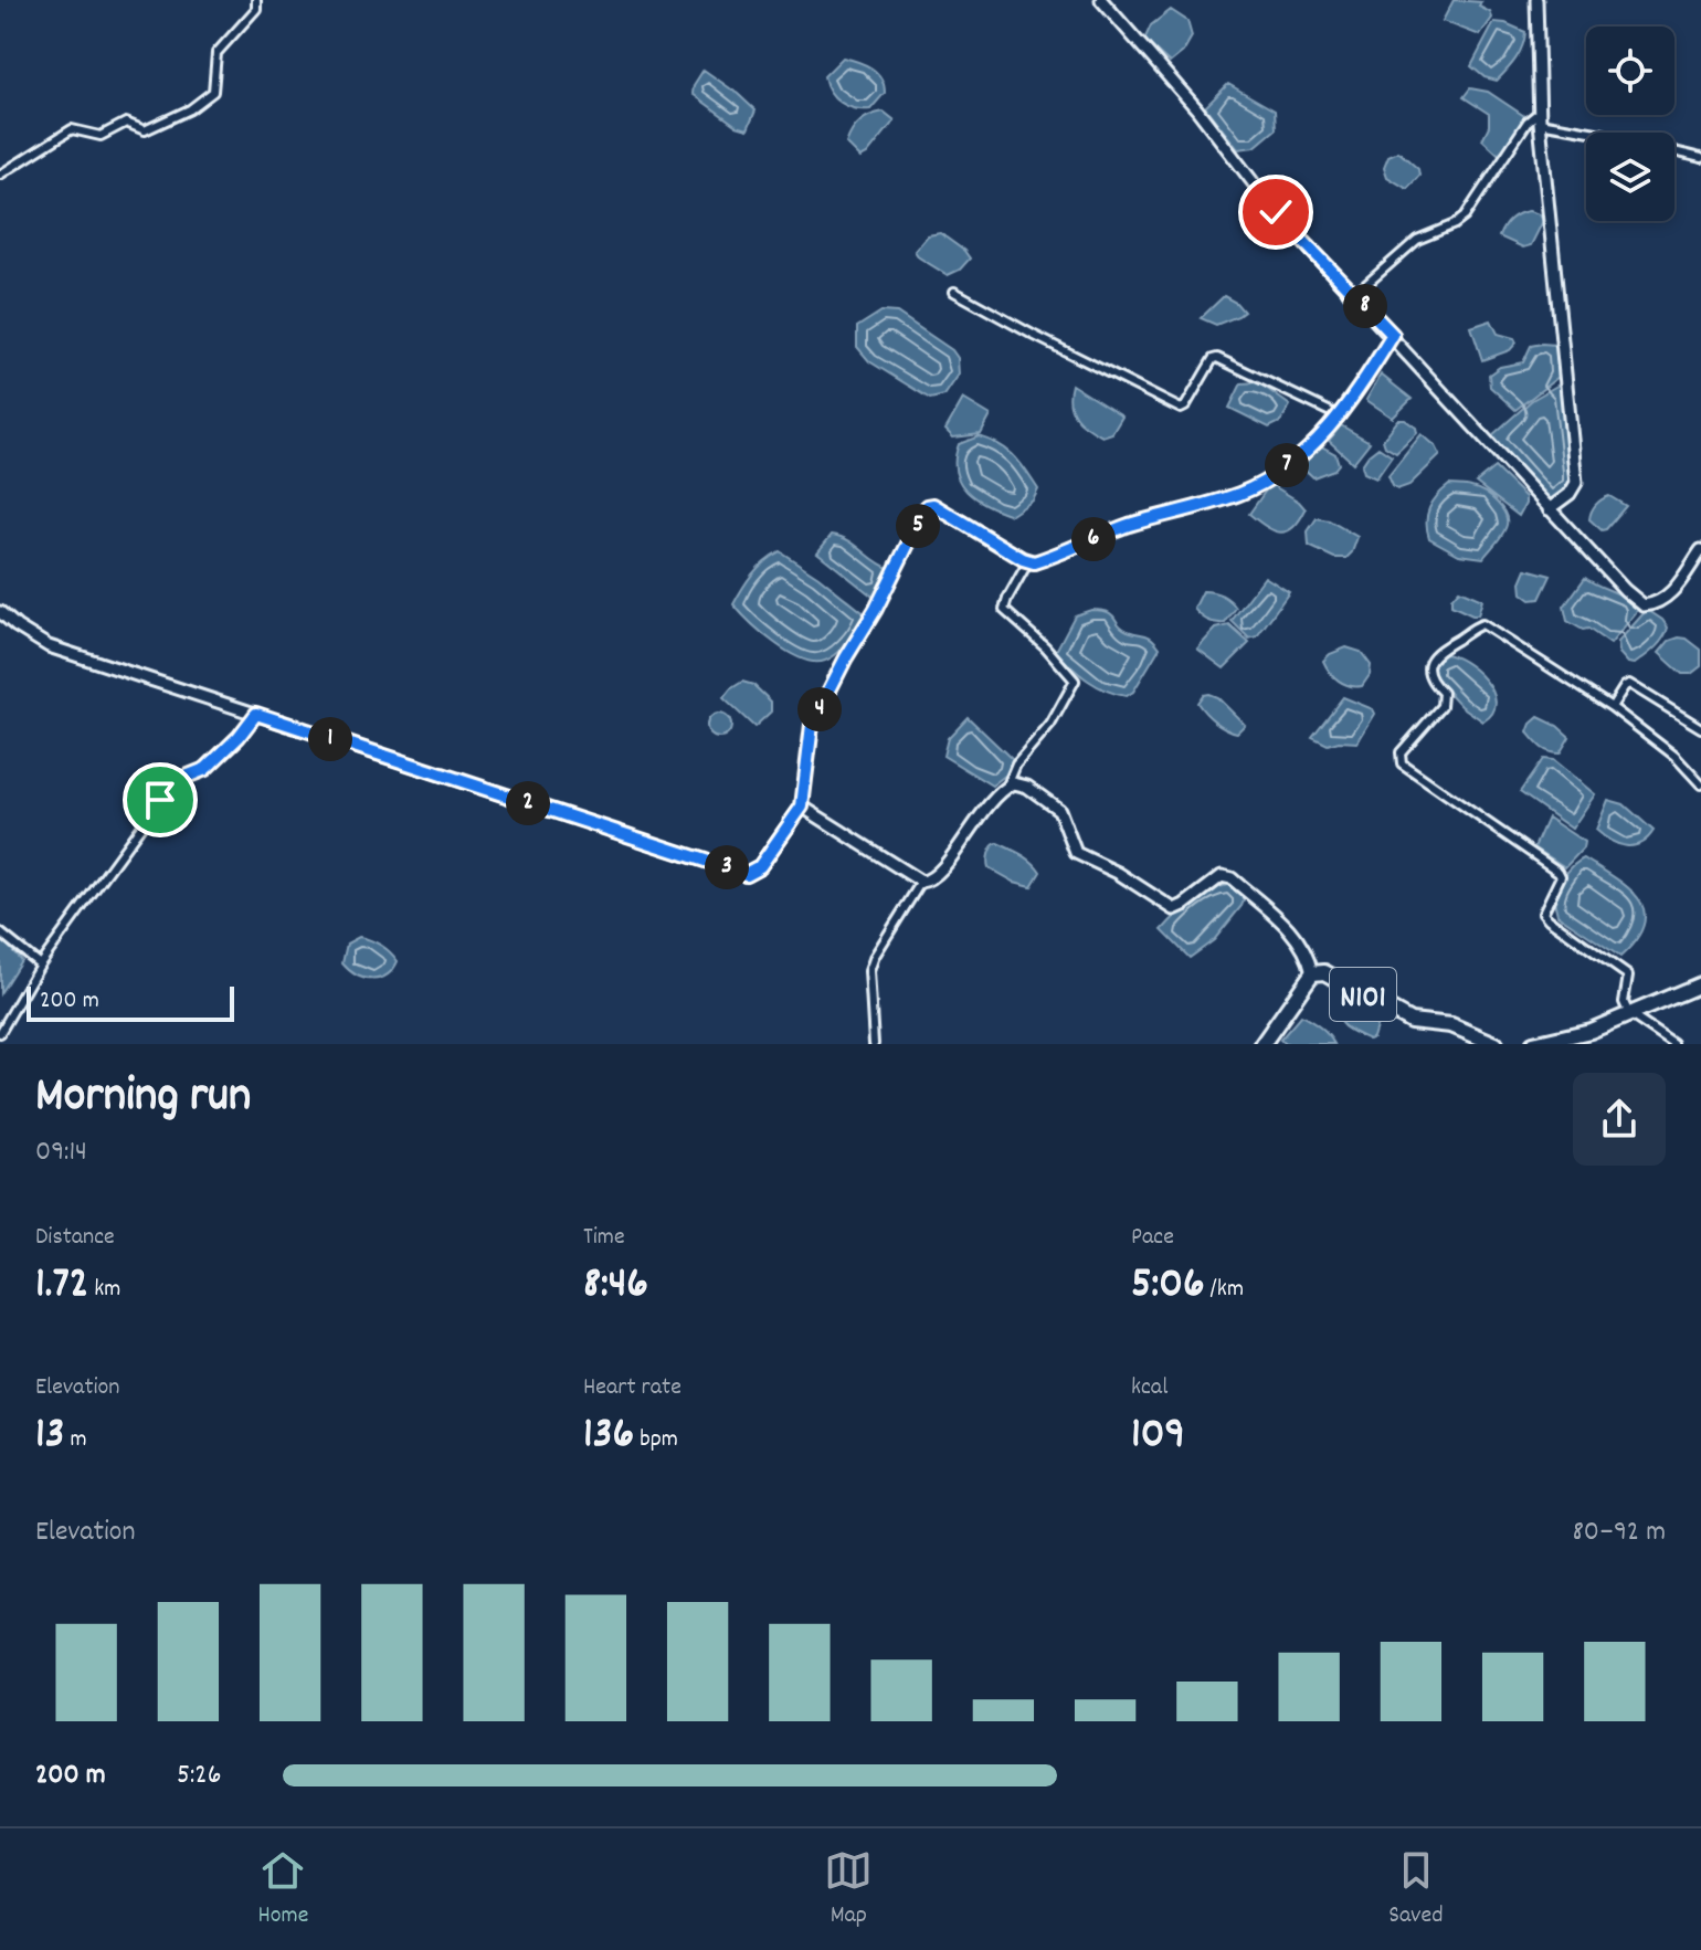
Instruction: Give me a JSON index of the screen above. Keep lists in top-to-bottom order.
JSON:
{
  "streets": {
    "highway": ["N101"]
  },
  "scale_bar": "200 m",
  "page": {
    "pins": [
      "8",
      "7",
      "5",
      "6",
      "4",
      "1",
      "2",
      "3"
    ],
    "scale": "200 m",
    "heading": ["Morning run", "09:14"],
    "stats": [
      ["Distance", "1.72 km"],
      ["Time", "8:46"],
      ["Pace", "5:06 /km"],
      ["Elevation", "13 m"],
      ["Heart rate", "136 bpm"],
      ["kcal", "109"]
    ],
    "chart": ["Elevation", "80–92 m"],
    "list": [
      {
        "name": "200 m",
        "note": "5:26"
      }
    ],
    "tabs": ["Home", "Map", "Saved"]
  }
}
